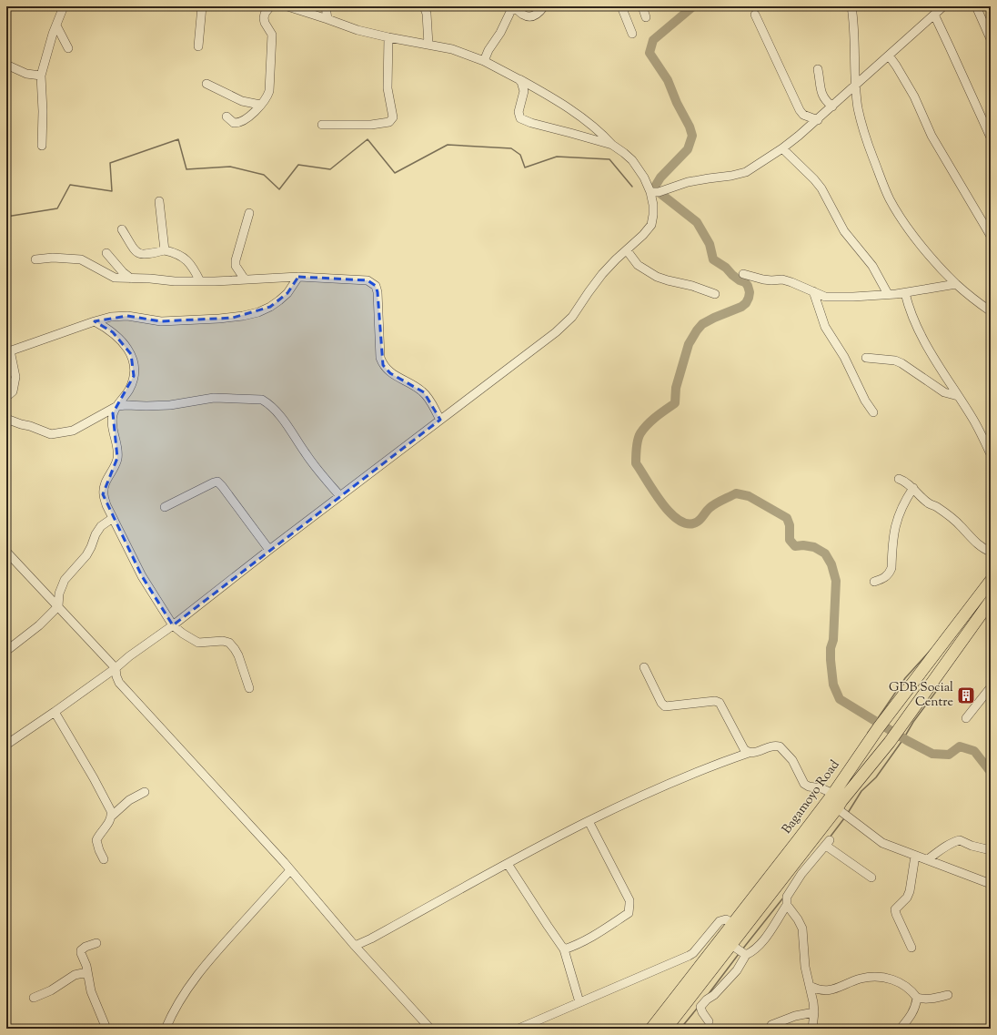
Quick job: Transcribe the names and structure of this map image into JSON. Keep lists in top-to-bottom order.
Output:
{
  "streets": {
    "highway": ["Bagamoyo Road"]
  },
  "places": {
    "building": ["GDB Social Centre"]
  }
}
